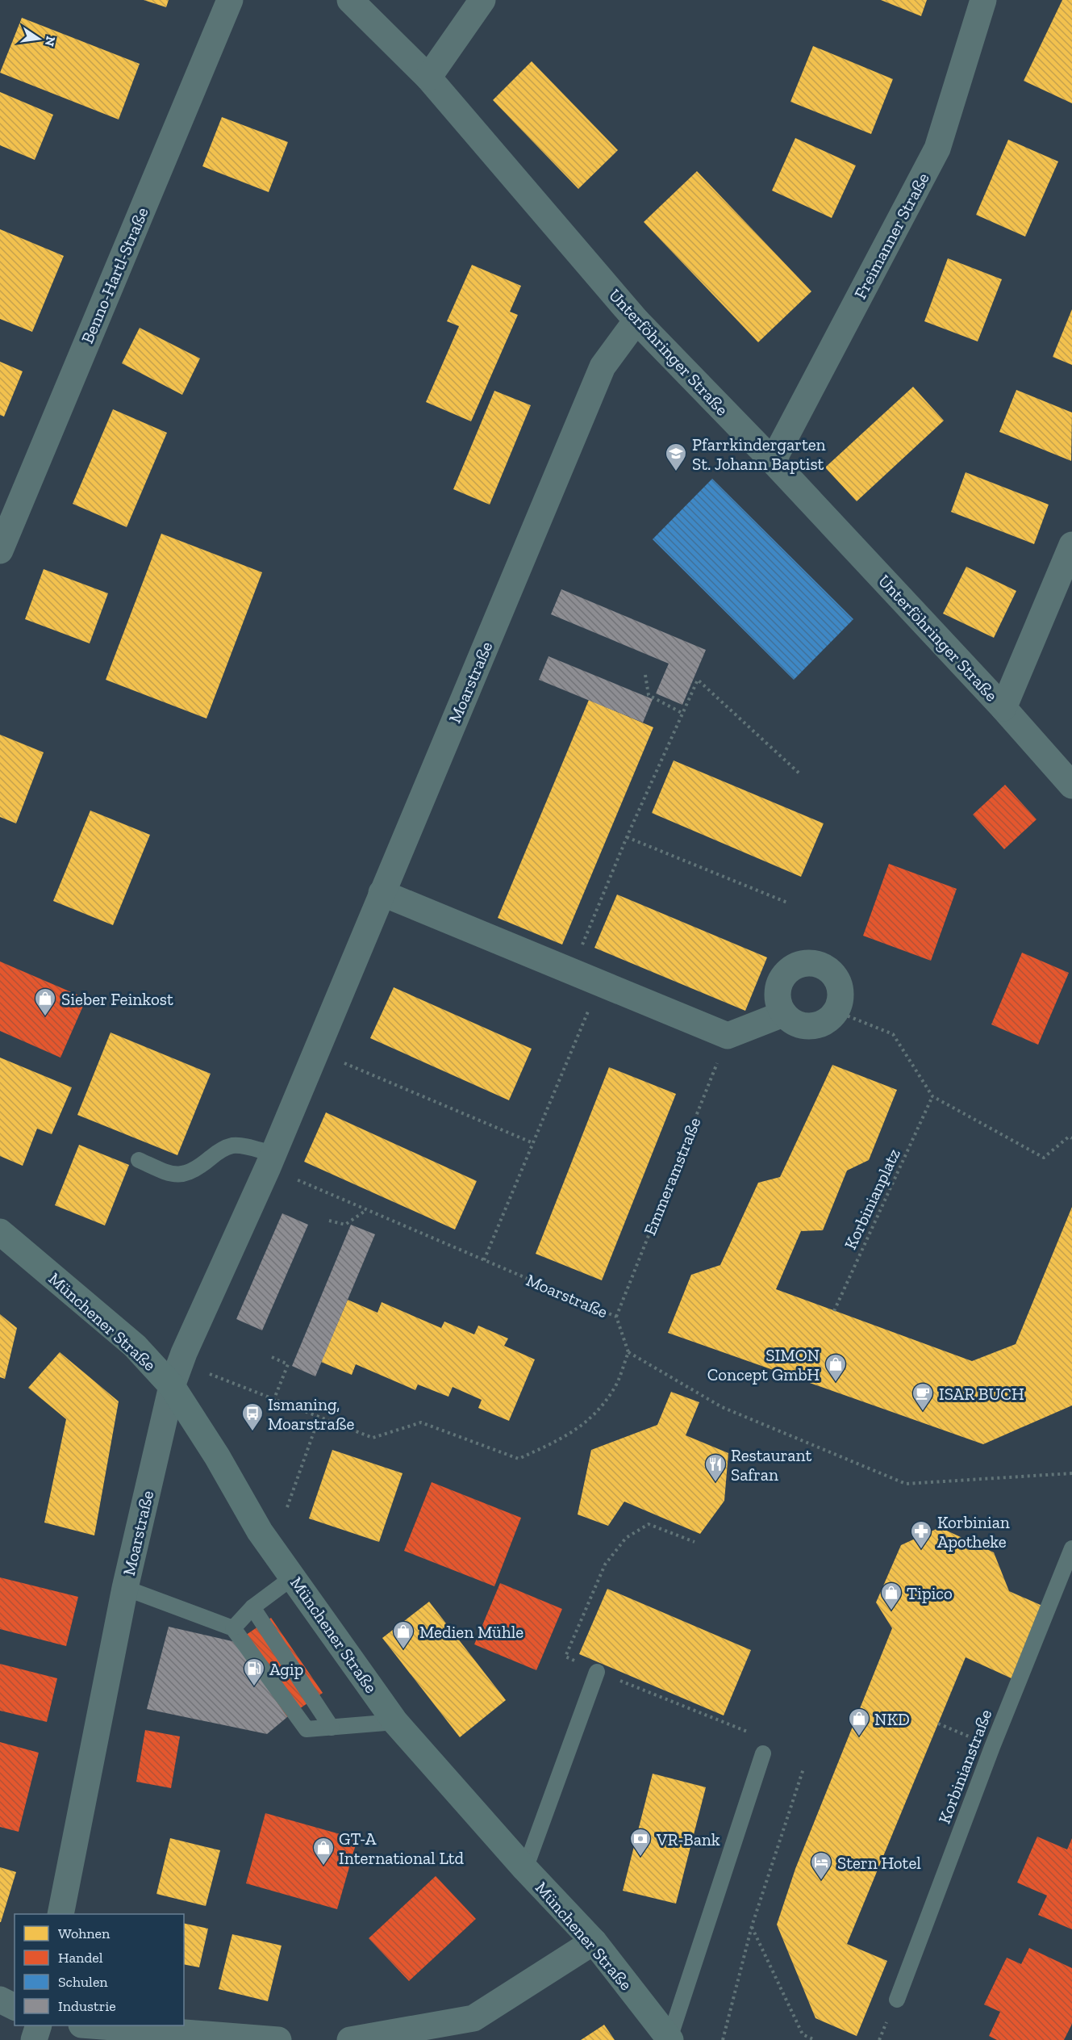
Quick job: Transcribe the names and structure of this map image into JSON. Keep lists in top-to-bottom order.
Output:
{
  "streets": {
    "main road": ["Münchener Straße"],
    "street": [
      "Freimanner Straße",
      "Benno-Hartl-Straße",
      "Unterföhringer Straße",
      "Moarstraße"
    ],
    "lane": ["Korbinianstraße"],
    "path": ["Emmeramstraße", "Korbinianplatz"]
  },
  "crossings": [
    ["Freimanner Straße", "Unterföhringer Straße"],
    ["Unterföhringer Straße", "Moarstraße"],
    ["Moarstraße", "Emmeramstraße"],
    ["Moarstraße", "Münchener Straße"]
  ],
  "places": {
    "school or university": ["Pfarrkindergarten St. Johann Baptist"],
    "shop": [
      "Sieber Feinkost",
      "SIMON Concept GmbH",
      "Tipico",
      "Medien Mühle",
      "NKD",
      "GT-A International Ltd"
    ],
    "cafe": ["ISAR BUCH"],
    "bus stop": ["Ismaning, Moarstraße"],
    "restaurant": ["Restaurant Safran"],
    "pharmacy": ["Korbinian Apotheke"],
    "fuel station": ["Agip"],
    "bank": ["VR-Bank"],
    "hotel": ["Stern Hotel"]
  },
  "legend": [
    "Wohnen",
    "Handel",
    "Schulen",
    "Industrie"
  ],
  "north": "right"
}
